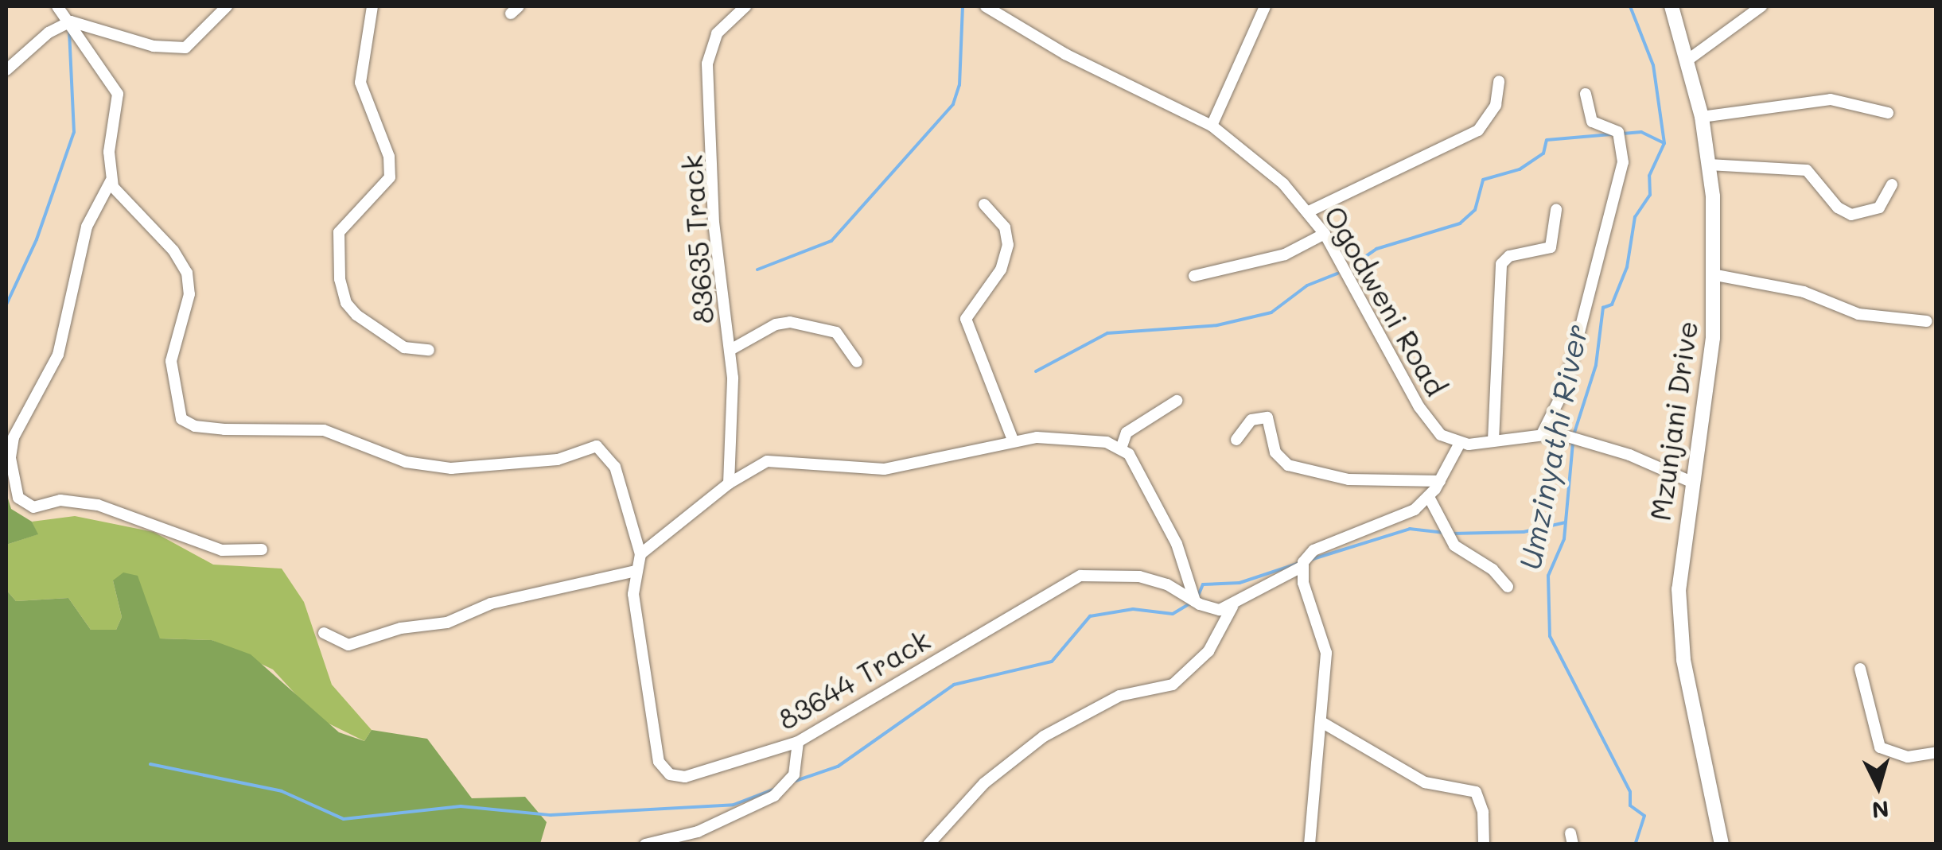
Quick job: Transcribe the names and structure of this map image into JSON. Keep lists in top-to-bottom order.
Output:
{
  "streets": {
    "main road": ["Mzunjani Drive"],
    "street": ["83635 Track", "Ogodweni Road", "83644 Track"]
  },
  "water": ["Umzinyathi River"],
  "north": "bottom"
}
